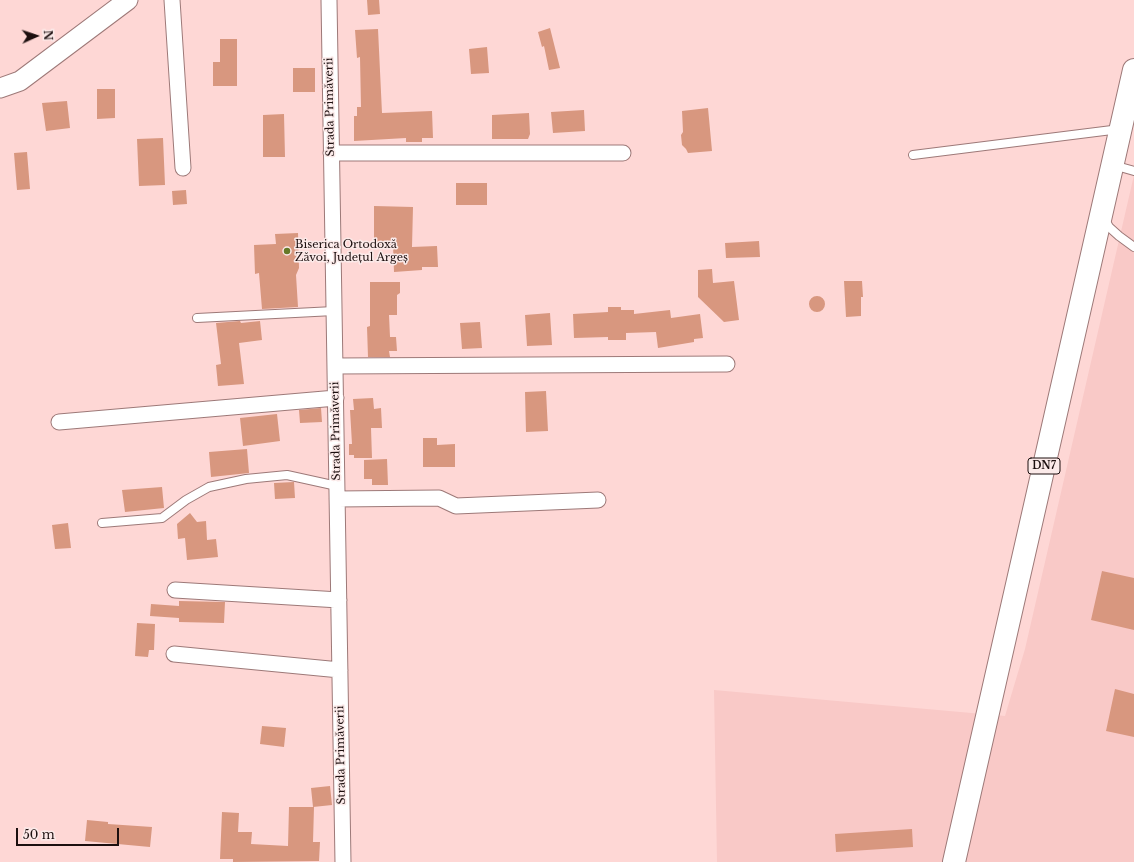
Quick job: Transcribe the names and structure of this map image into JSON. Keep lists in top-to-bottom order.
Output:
{
  "streets": {
    "main road": ["DN7"],
    "street": ["Strada Primăverii"]
  },
  "places": ["Biserica Ortodoxă Zăvoi, Județul Argeș"],
  "scale_bar": "50 m",
  "north": "right"
}
